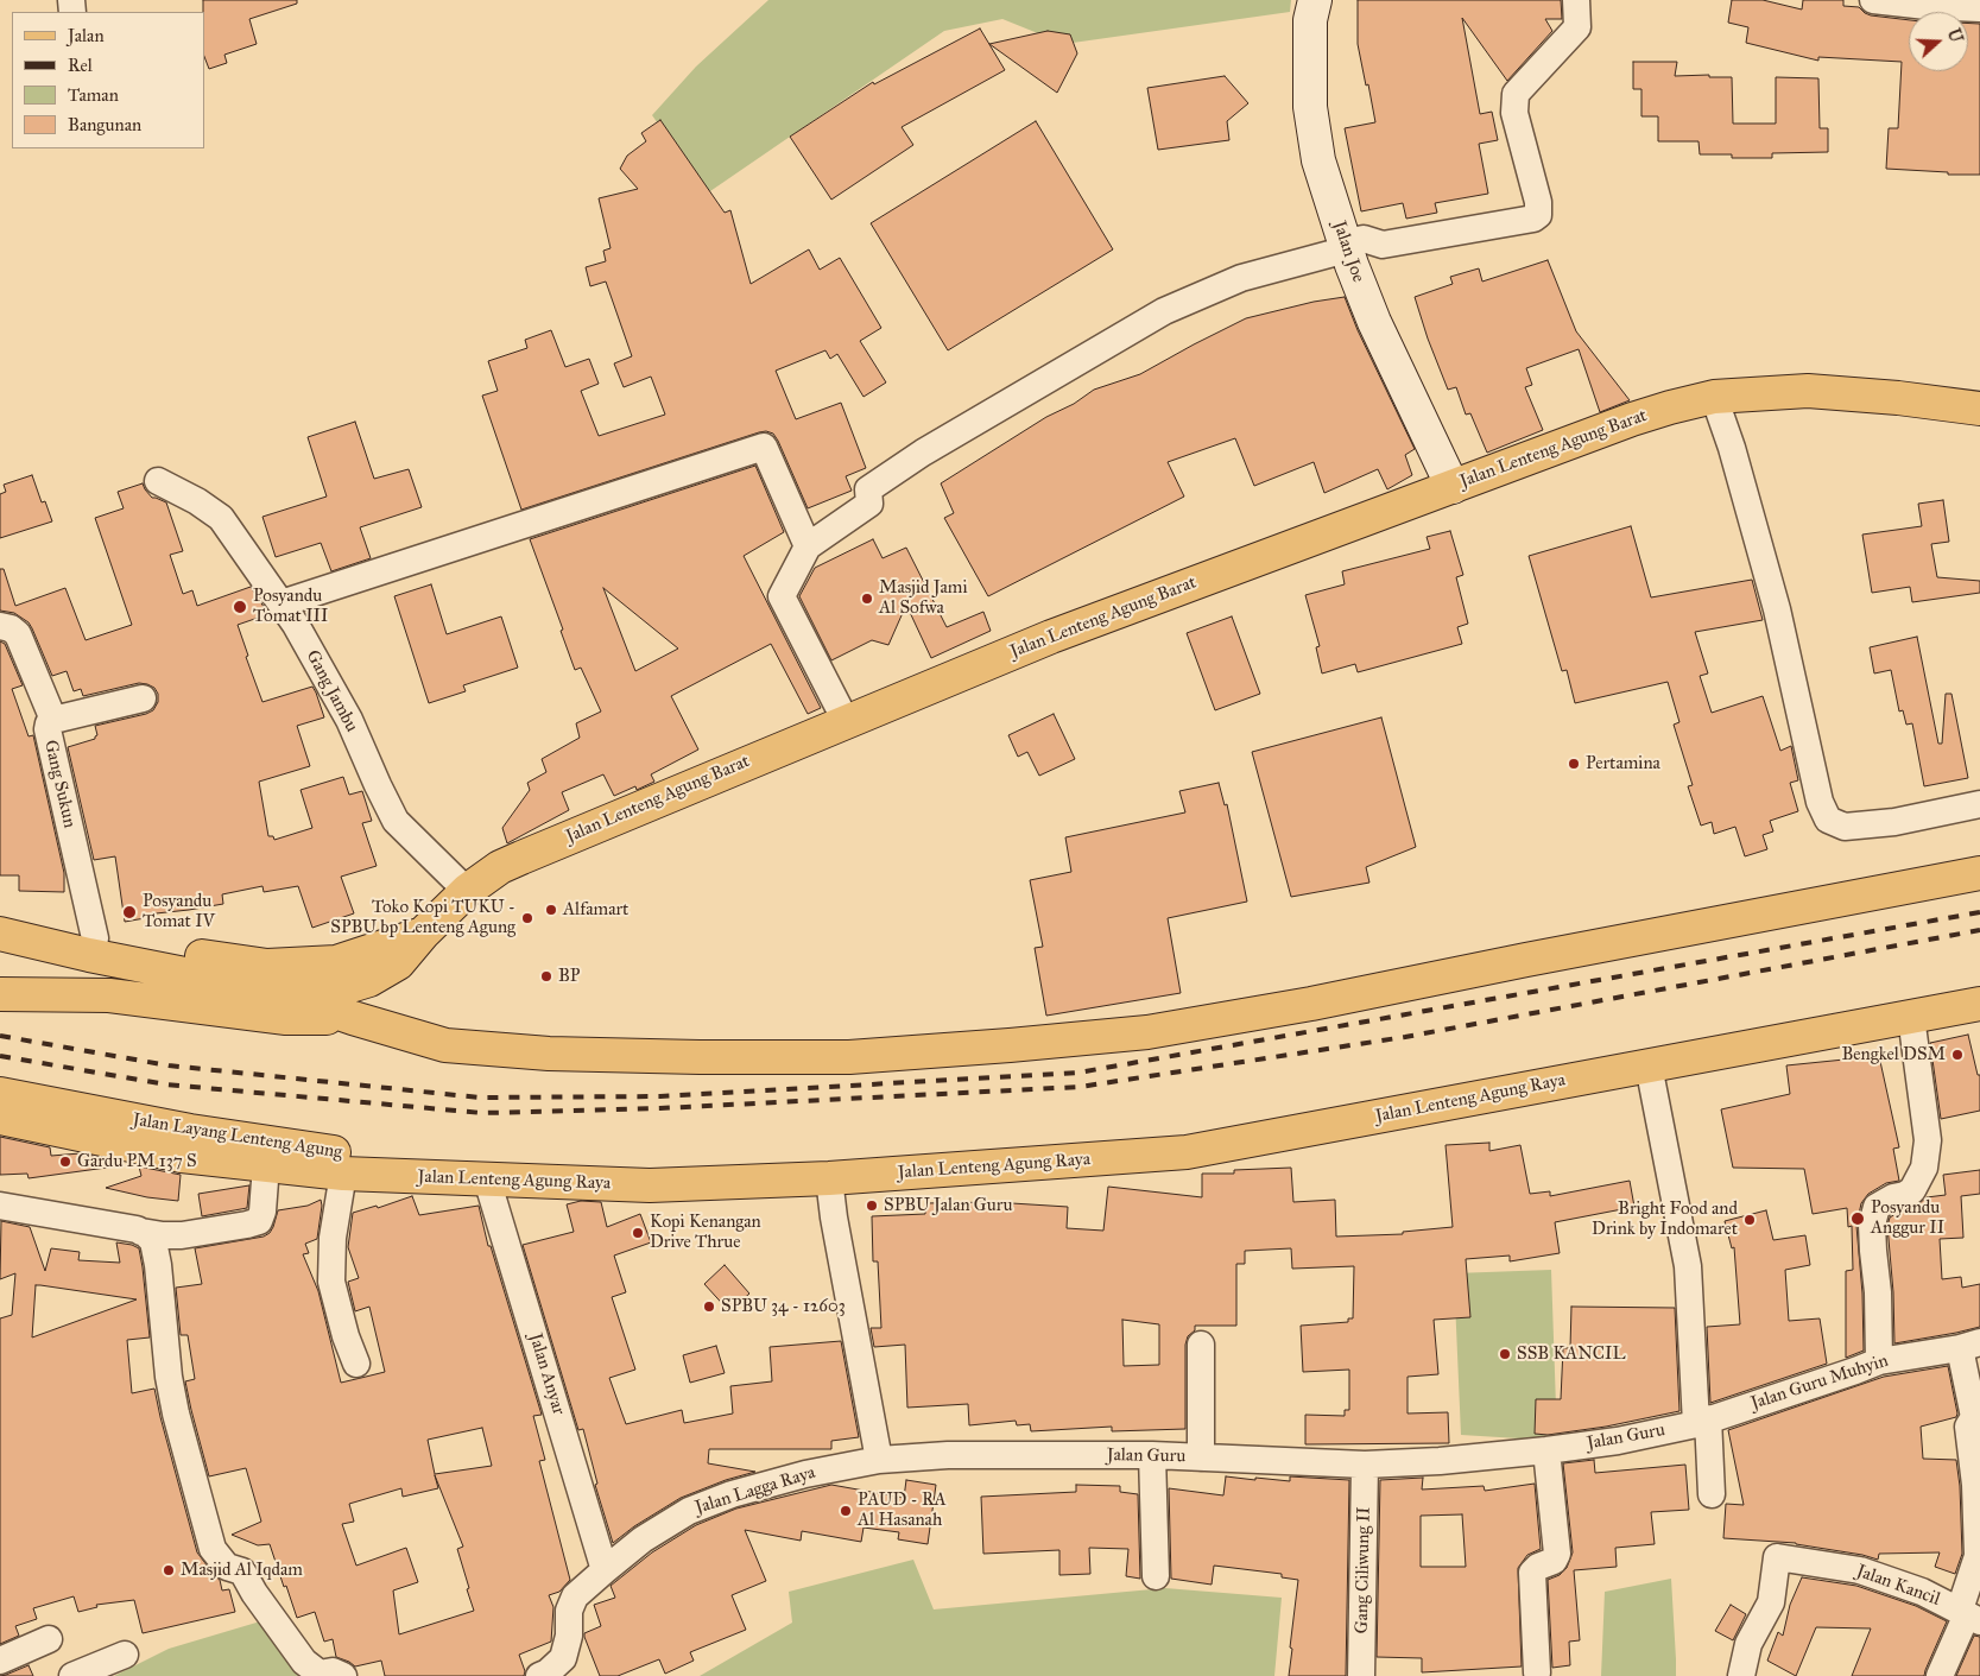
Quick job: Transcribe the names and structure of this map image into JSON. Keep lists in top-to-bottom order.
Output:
{
  "streets": {
    "main road": ["Jalan Lenteng Agung Barat", "Jalan Lenteng Agung Raya", "Jalan Layang Lenteng Agung"],
    "street": [
      "Jalan Joe",
      "Gang Jambu",
      "Gang Sukun",
      "Jalan Anyar",
      "Jalan Guru Muhyin",
      "Jalan Guru",
      "Jalan Lagga Raya",
      "Gang Ciliwung II",
      "Jalan Kancil"
    ]
  },
  "crossings": [
    ["Jalan Joe", "Jalan Lenteng Agung Barat"],
    ["Jalan Lenteng Agung Barat", "Gang Jambu"],
    ["Jalan Lenteng Agung Raya", "Jalan Layang Lenteng Agung"],
    ["Jalan Lenteng Agung Raya", "Jalan Anyar"],
    ["Jalan Layang Lenteng Agung", "Jalan Anyar"],
    ["Jalan Anyar", "Jalan Lagga Raya"],
    ["Jalan Guru Muhyin", "Jalan Guru"],
    ["Jalan Guru", "Jalan Lagga Raya"],
    ["Jalan Guru", "Gang Ciliwung II"]
  ],
  "places": [
    "Masjid Jami Al Sofwa",
    "Posyandu Tomat III",
    "Pertamina",
    "Alfamart",
    "Posyandu Tomat IV",
    "Toko Kopi TUKU - SPBU bp Lenteng Agung",
    "BP",
    "Bengkel DSM",
    "Gardu PM 137 S",
    "SPBU Jalan Guru",
    "Posyandu Anggur II",
    "Bright Food and Drink by Indomaret",
    "Kopi Kenangan Drive Thrue",
    "SPBU 34 - 12603",
    "SSB KANCIL",
    "PAUD - RA Al Hasanah",
    "Masjid Al Iqdam"
  ],
  "legend": [
    "Jalan",
    "Rel",
    "Taman",
    "Bangunan"
  ],
  "north": "right"
}
